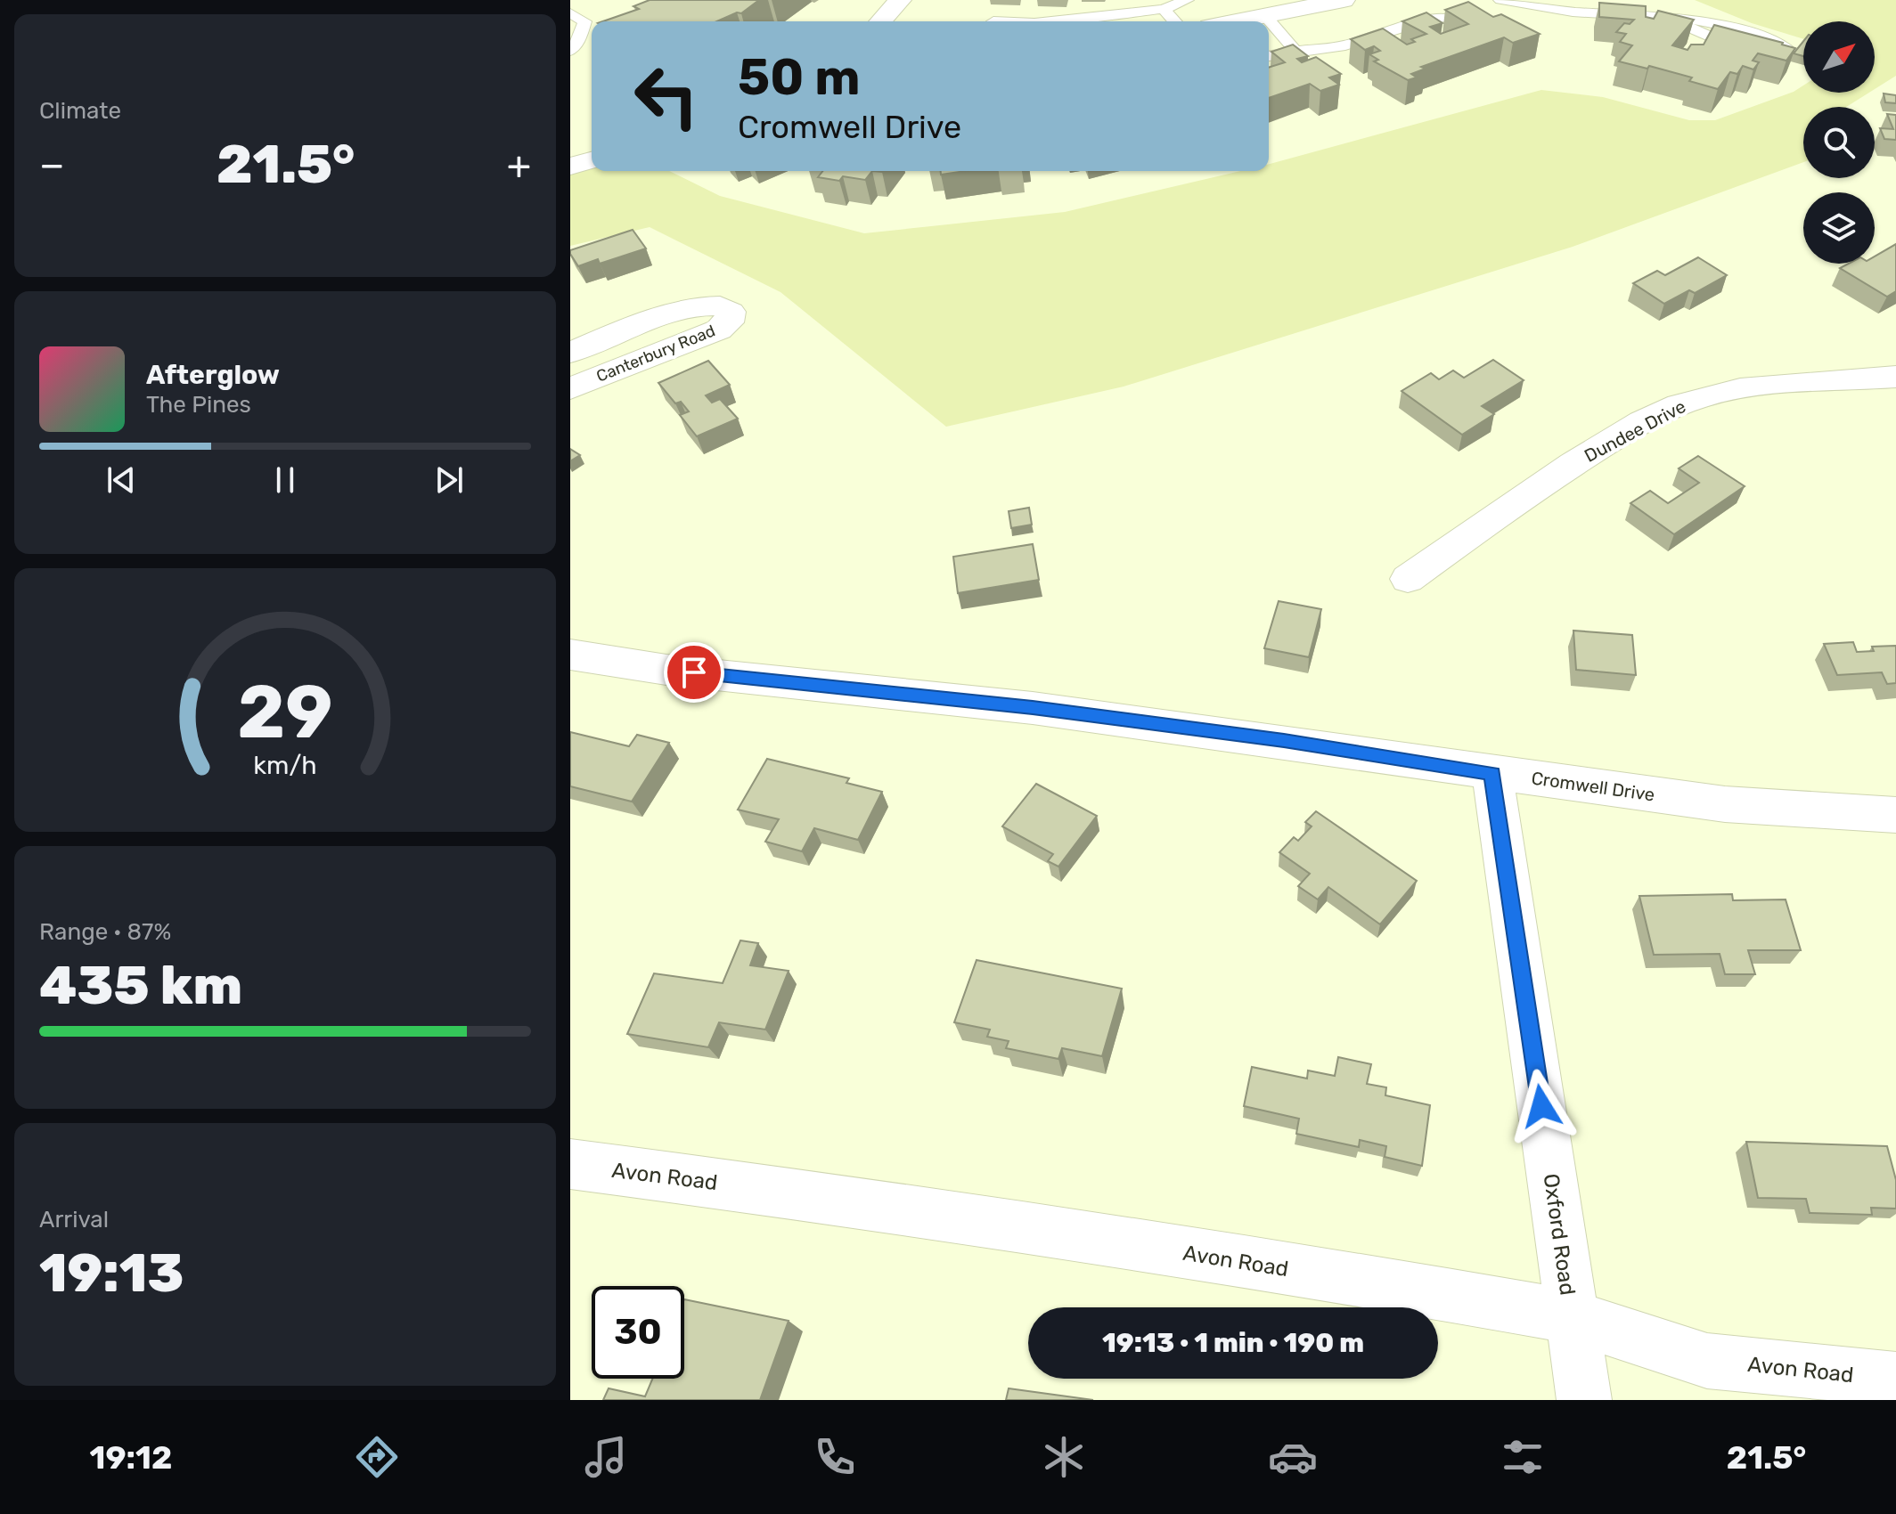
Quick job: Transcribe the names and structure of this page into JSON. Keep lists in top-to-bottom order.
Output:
{
  "streets": {
    "street": [
      "Canterbury Road",
      "Dundee Drive",
      "Cromwell Drive",
      "Avon Road",
      "Oxford Road"
    ]
  },
  "crossings": [
    ["Cromwell Drive", "Oxford Road"],
    ["Avon Road", "Oxford Road"]
  ],
  "north": "top right",
  "page": {
    "tile": [
      "Climate",
      ["Range · 87%", "435 km"],
      ["Arrival", "19:13"]
    ],
    "turn": ["50 m", "Cromwell Drive"],
    "heat": ["−", "21.5°", "+"],
    "song": ["Afterglow", "The Pines"],
    "limit": "30",
    "trip": "19:13 · 1 min · 190 m",
    "tabs": ["19:12", "21.5°"],
    "gauge": ["29", "km/h"]
  }
}
